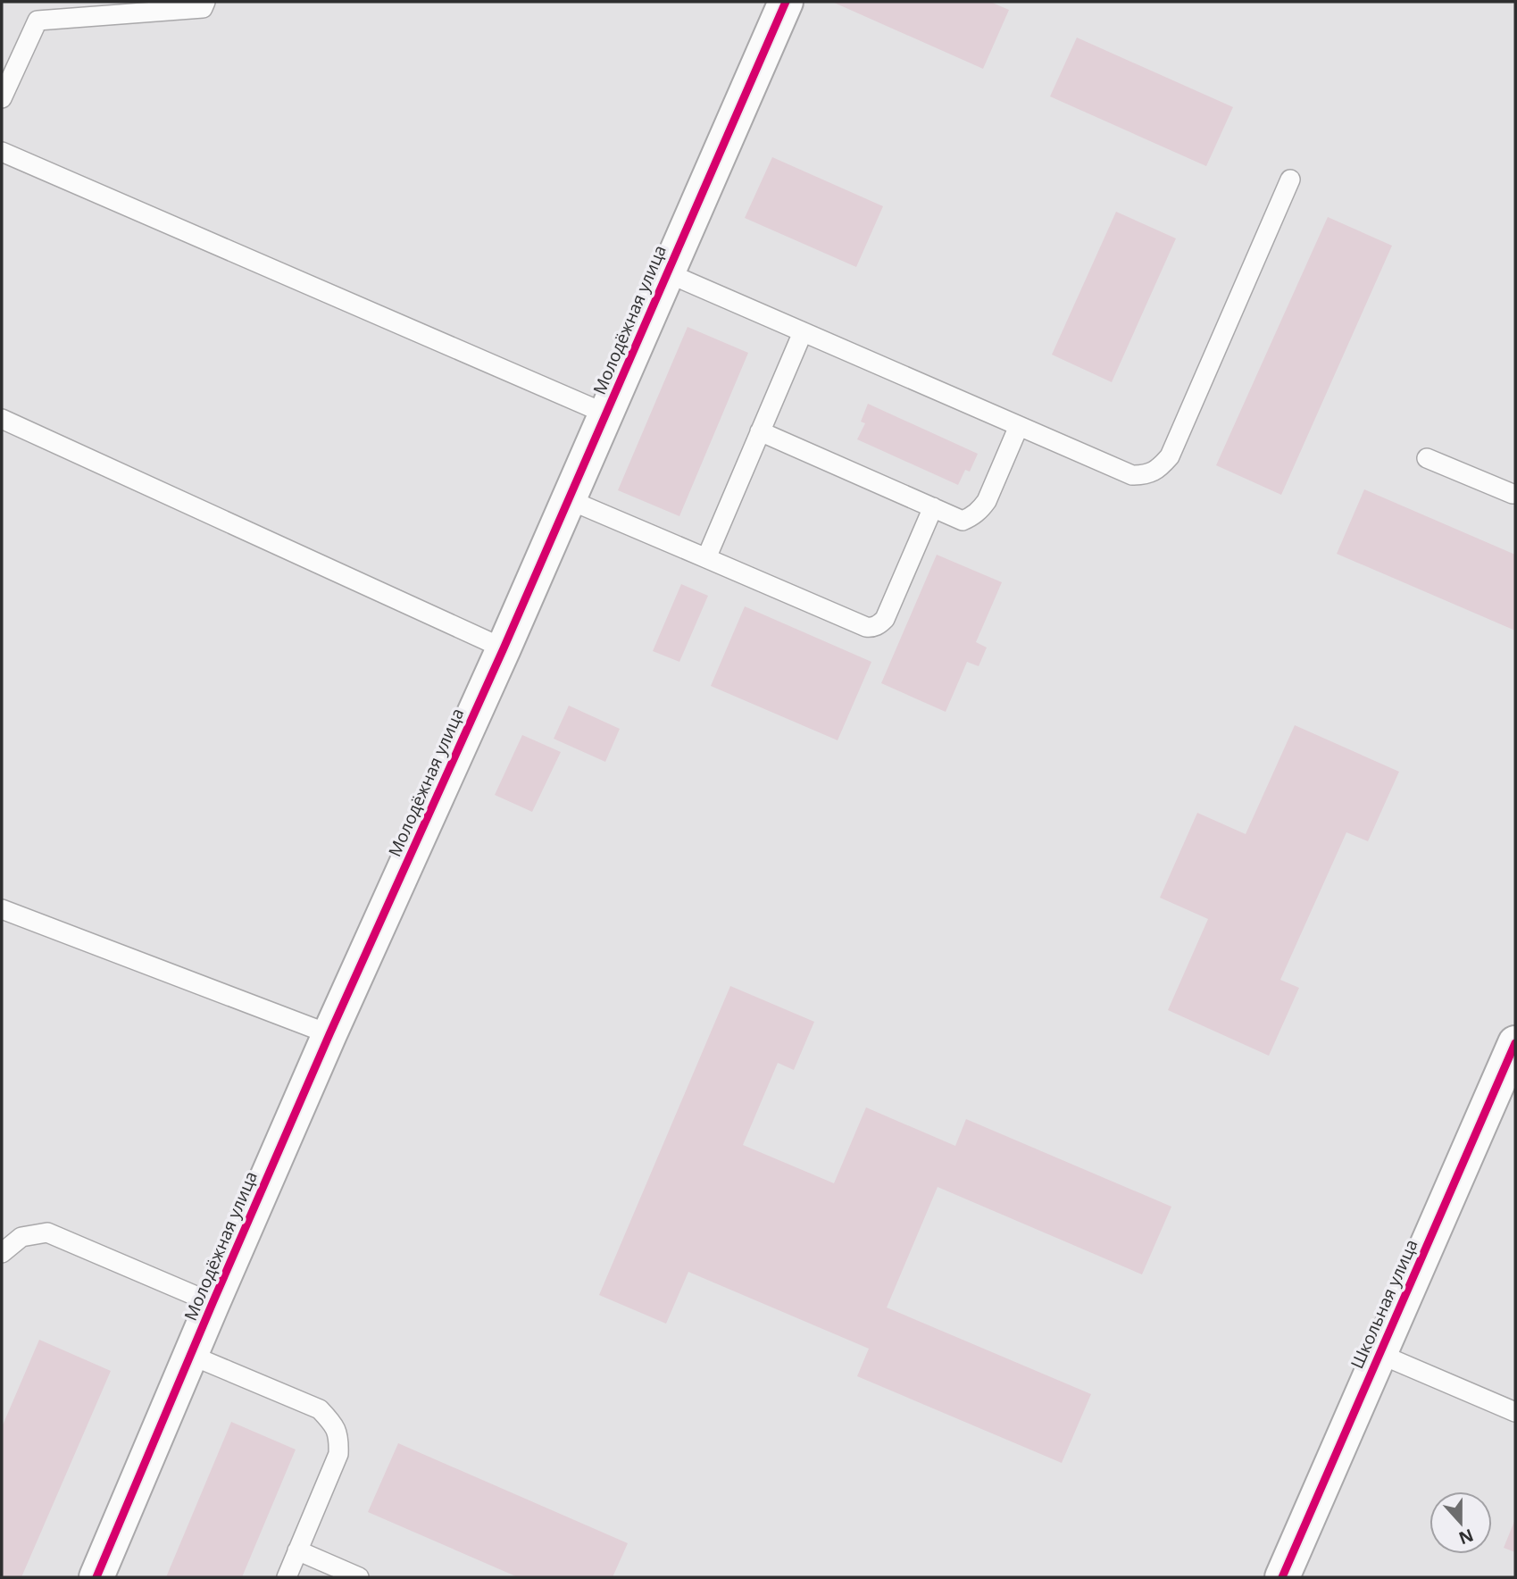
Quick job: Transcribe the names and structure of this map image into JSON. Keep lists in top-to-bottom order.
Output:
{
  "streets": {
    "street": ["Молодёжная улица", "Школьная улица"]
  },
  "north": "bottom"
}
